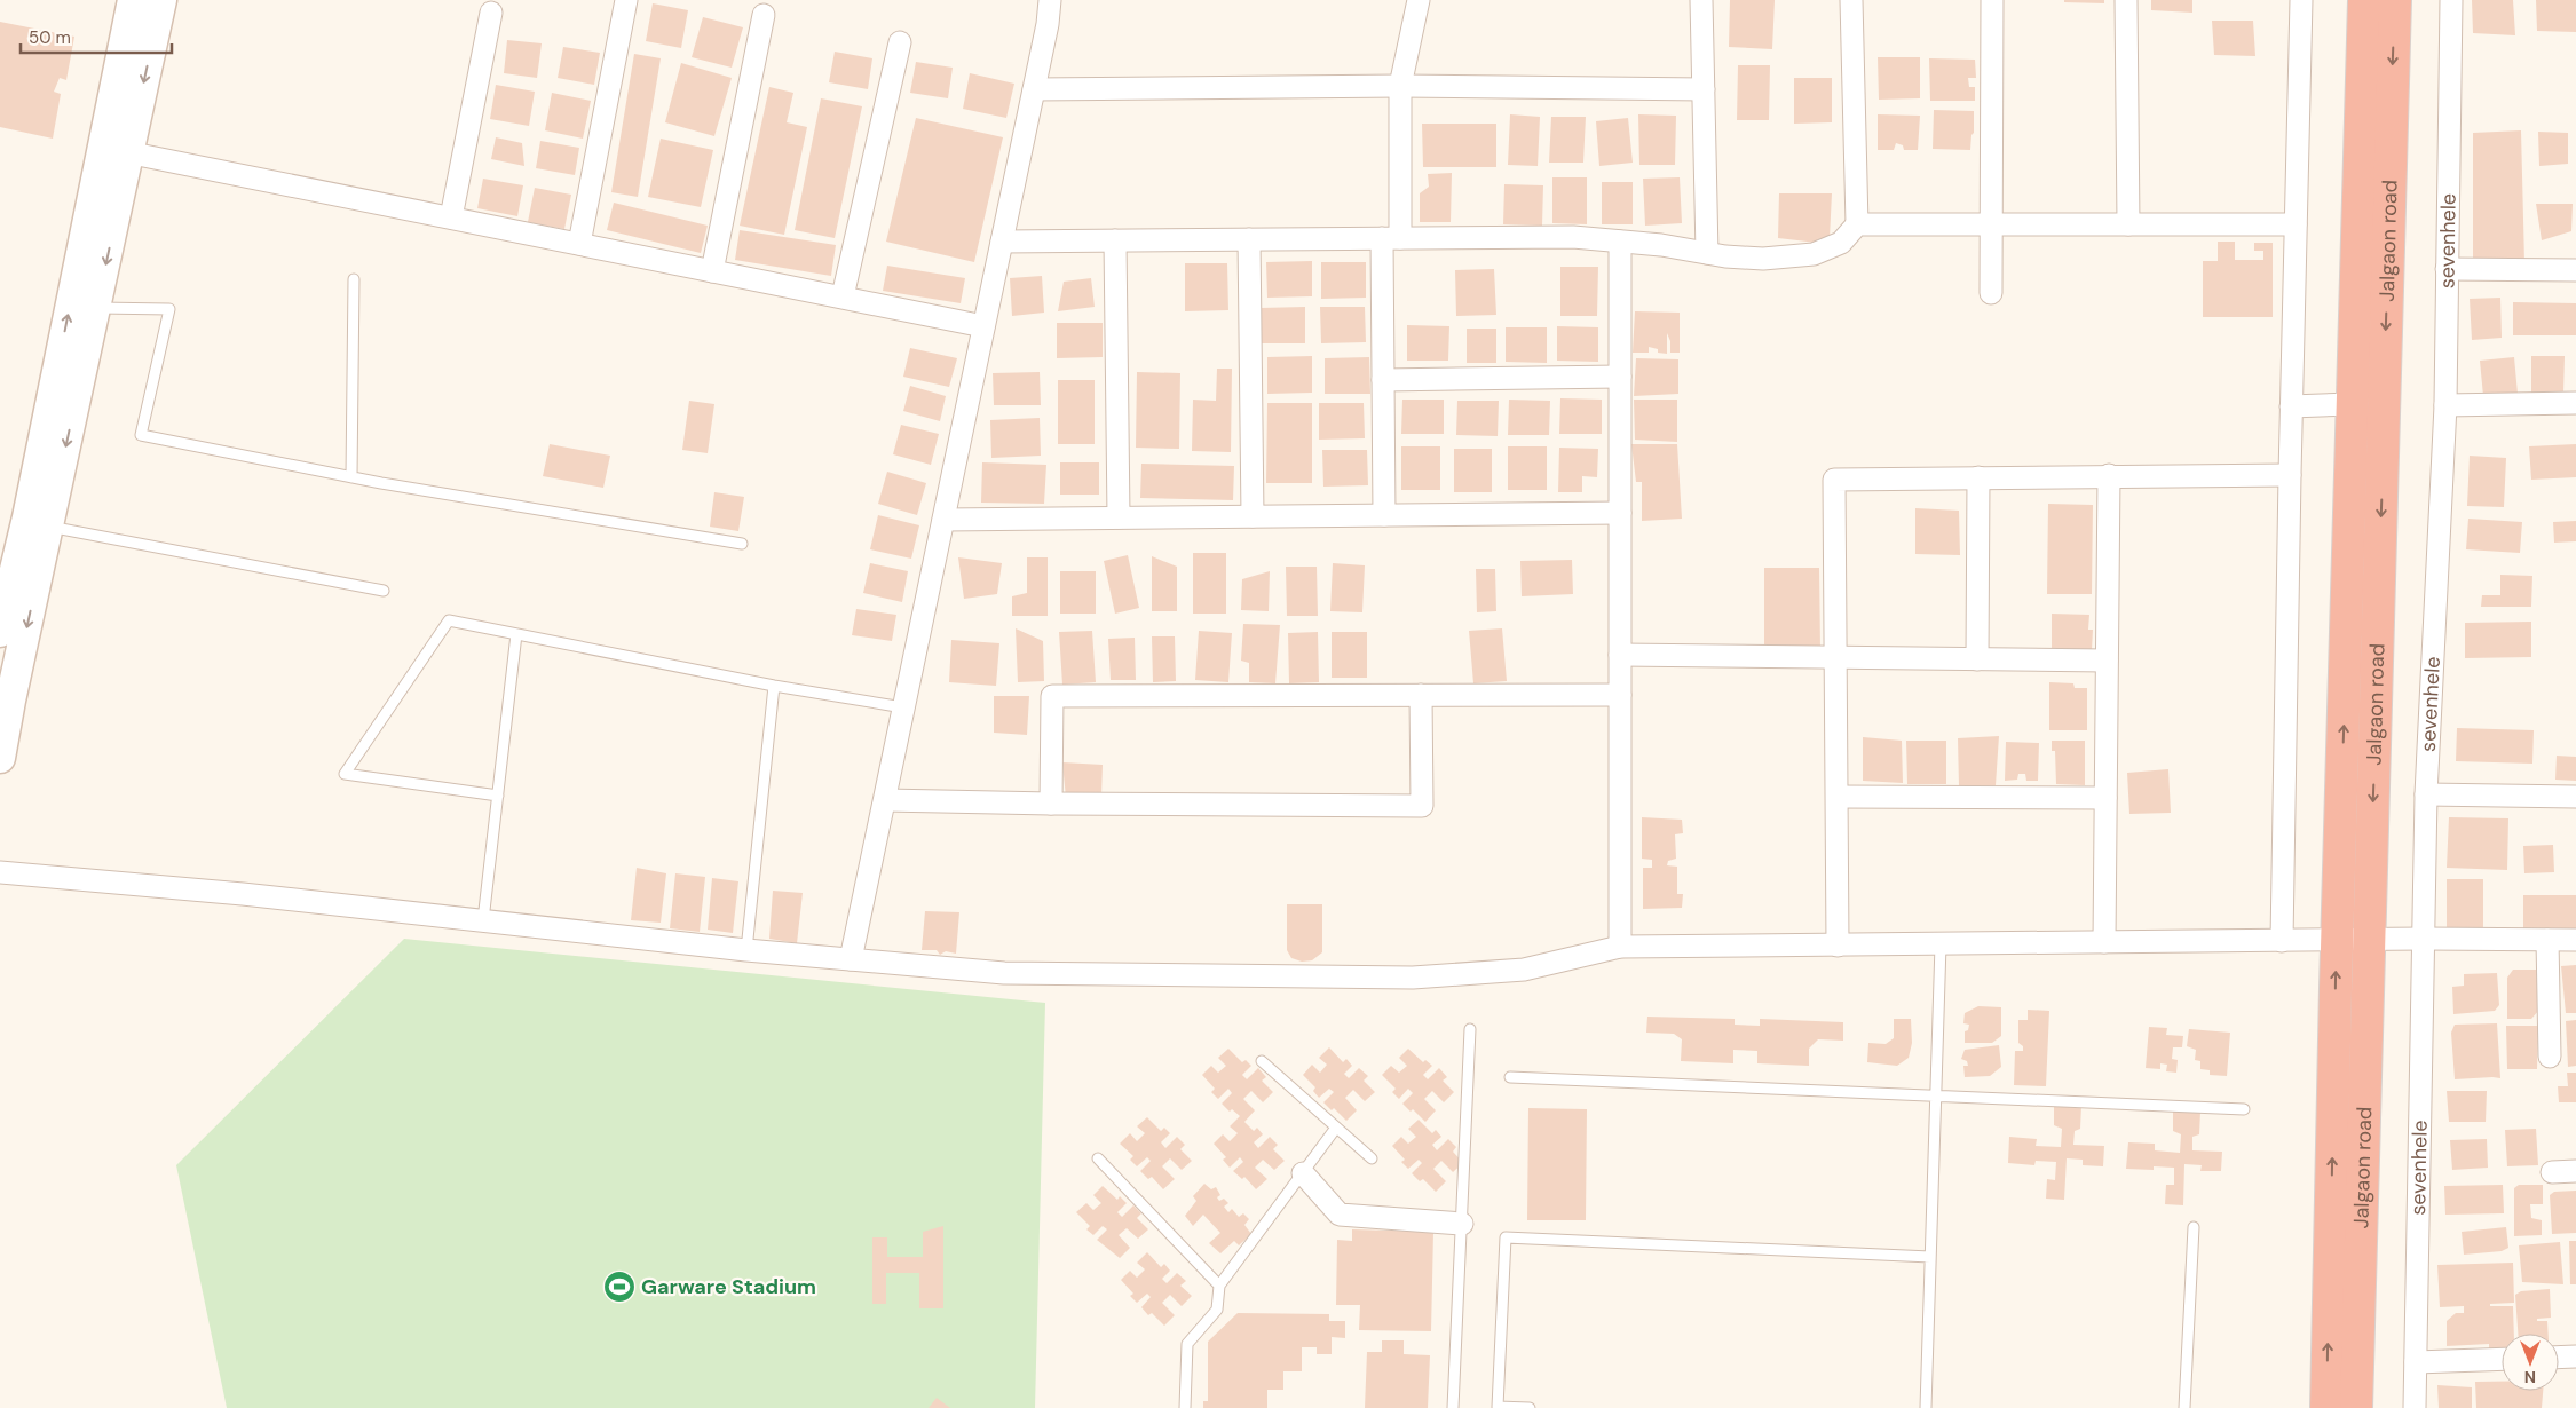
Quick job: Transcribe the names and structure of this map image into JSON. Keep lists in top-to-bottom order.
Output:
{
  "streets": {
    "highway": ["Jalgaon road"],
    "street": ["sevenhele"]
  },
  "places": {
    "sports": ["Garware Stadium"]
  },
  "scale_bar": "50 m",
  "north": "bottom"
}
